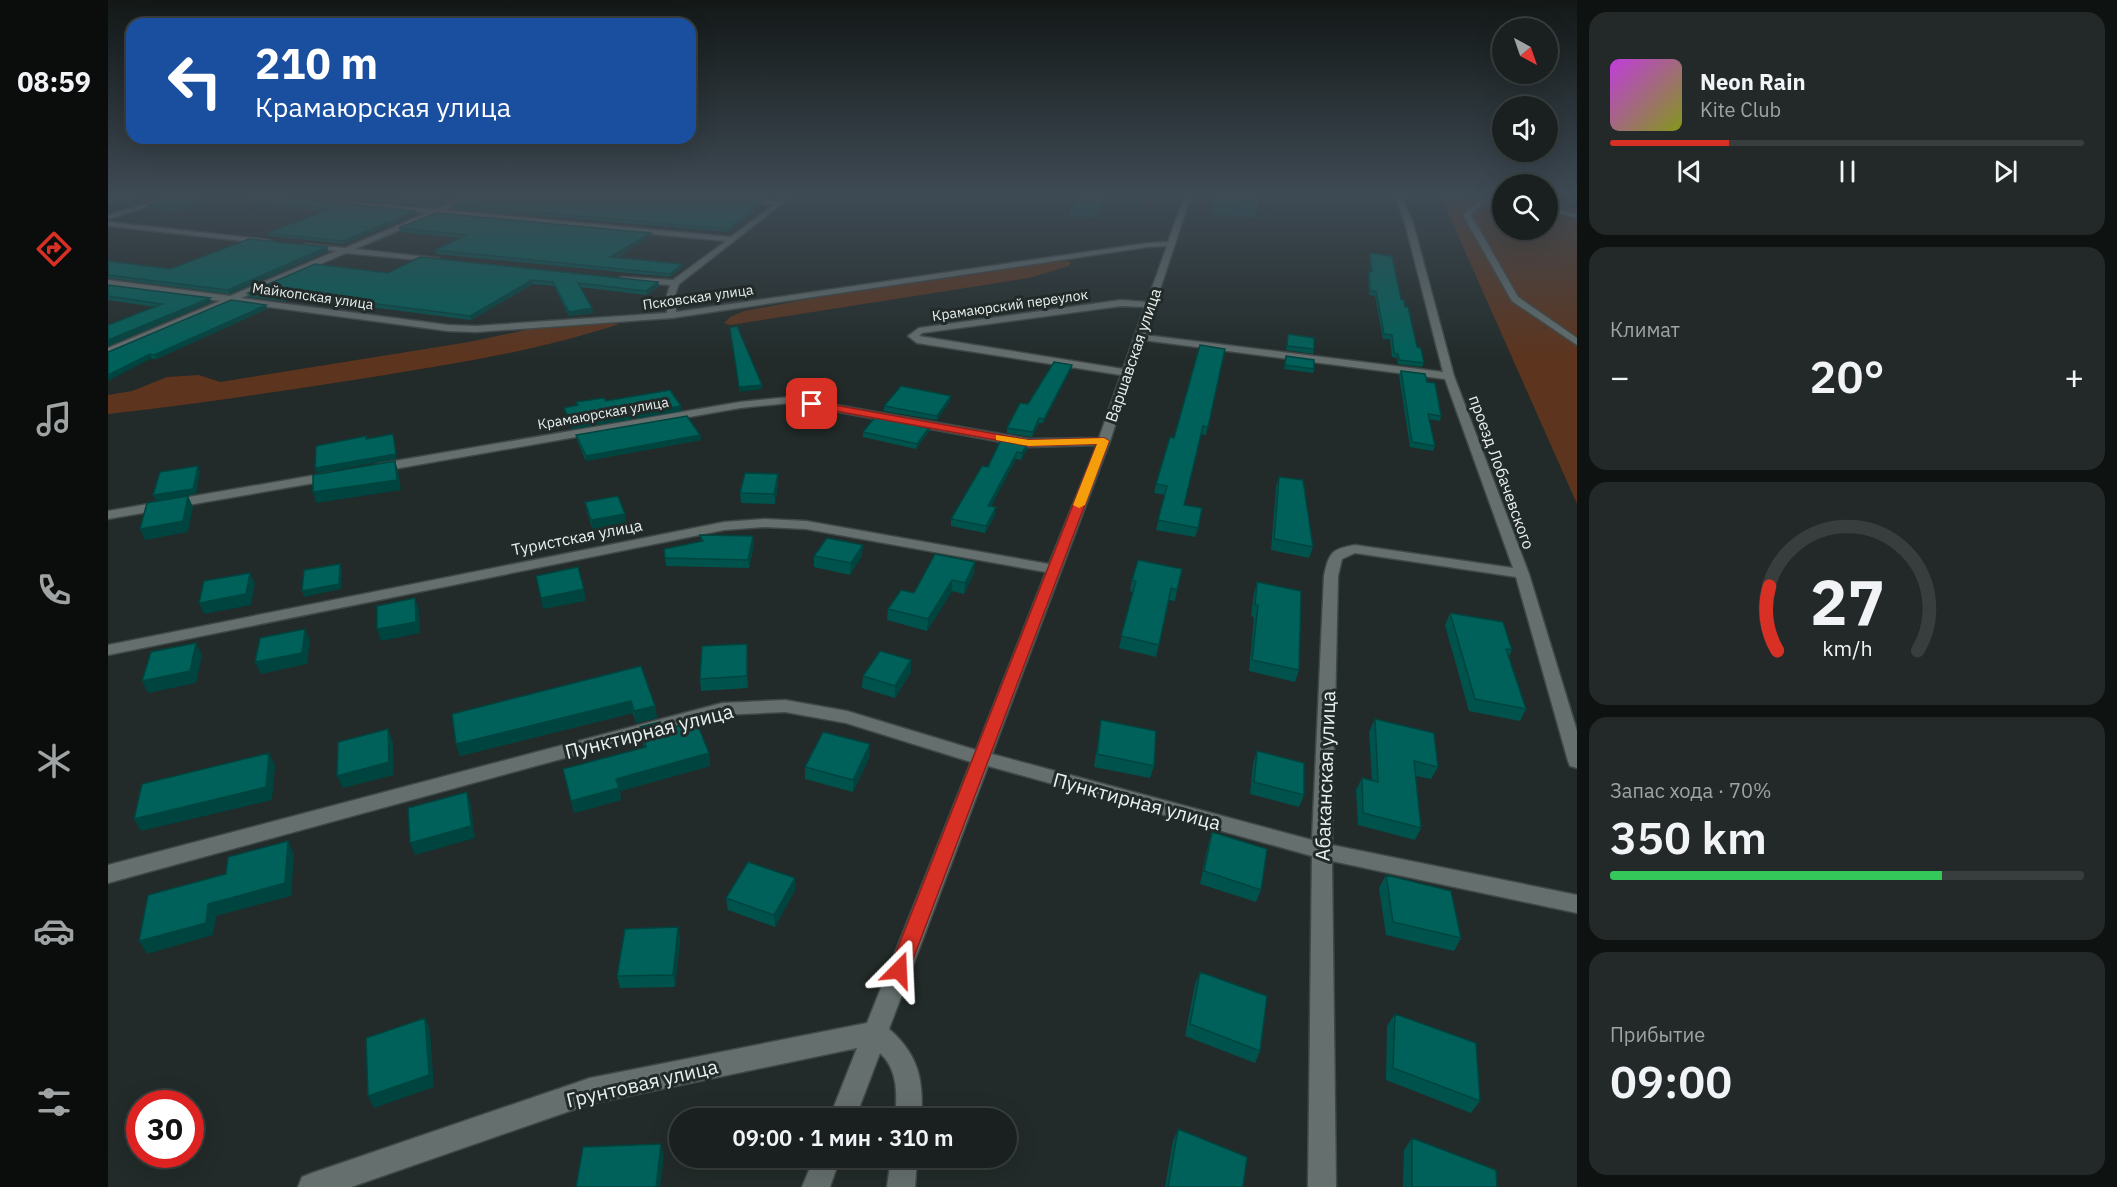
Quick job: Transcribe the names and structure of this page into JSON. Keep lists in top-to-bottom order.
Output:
{
  "streets": {
    "street": [
      "Майкопская улица",
      "Псковская улица",
      "Крамаюрский переулок",
      "Варшавская улица",
      "Крамаюрская улица",
      "проезд Лобачевского",
      "Туристская улица",
      "Пунктирная улица",
      "Абаканская улица",
      "Грунтовая улица"
    ]
  },
  "crossings": [
    ["Майкопская улица", "Псковская улица"],
    ["Крамаюрский переулок", "Варшавская улица"],
    ["Варшавская улица", "Крамаюрская улица"],
    ["Варшавская улица", "Туристская улица"],
    ["Варшавская улица", "Пунктирная улица"],
    ["Варшавская улица", "Грунтовая улица"],
    ["проезд Лобачевского", "Абаканская улица"],
    ["Пунктирная улица", "Абаканская улица"]
  ],
  "north": "bottom right",
  "page": {
    "tabs": "08:59",
    "turn": ["210 m", "Крамаюрская улица"],
    "song": ["Neon Rain", "Kite Club"],
    "tile": [
      "Климат",
      ["Запас хода · 70%", "350 km"],
      ["Прибытие", "09:00"]
    ],
    "heat": ["−", "20°", "+"],
    "limit": "30",
    "trip": "09:00 · 1 мин · 310 m",
    "gauge": ["27", "km/h"]
  }
}
